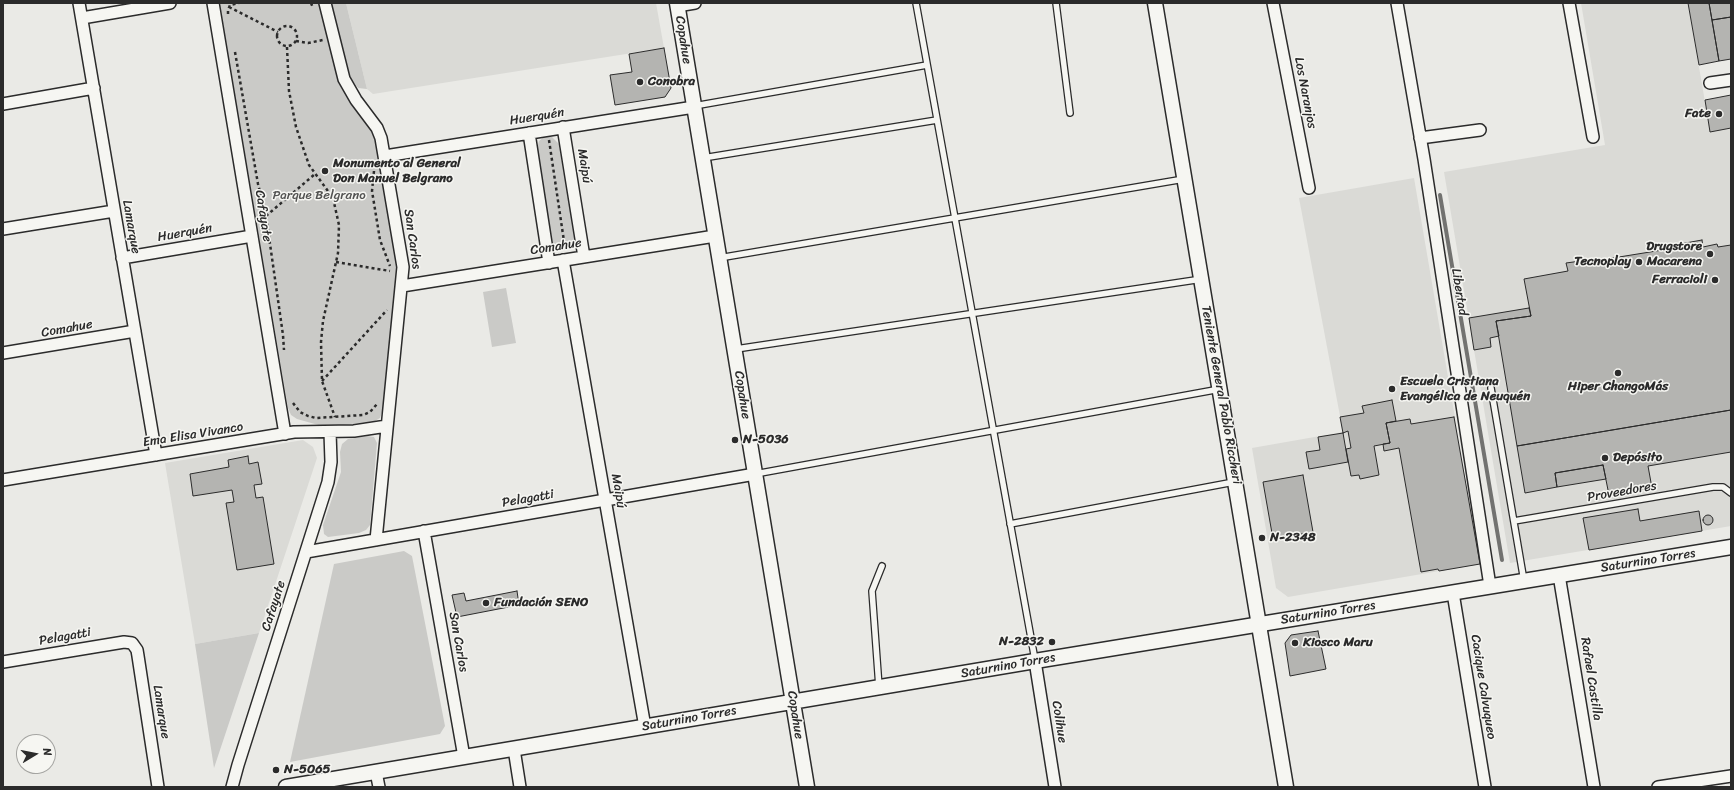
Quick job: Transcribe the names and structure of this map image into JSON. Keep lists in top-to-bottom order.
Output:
{
  "streets": {
    "street": [
      "Copahue",
      "Los Naranjos",
      "Huerquén",
      "Maipú",
      "Cafayate",
      "Lamarque",
      "San Carlos",
      "Comahue",
      "Libertad",
      "Teniente General Pablo Riccheri",
      "Ema Elisa Vivanco",
      "Pelagatti",
      "Saturnino Torres",
      "Rafael Castilla",
      "Cacique Calvuqueo",
      "Colihue"
    ],
    "lane": ["Proveedores"]
  },
  "crossings": [
    ["Copahue", "Huerquén"],
    ["Copahue", "Comahue"],
    ["Copahue", "Pelagatti"],
    ["Copahue", "Saturnino Torres"],
    ["Huerquén", "Maipú"],
    ["Huerquén", "Cafayate"],
    ["Huerquén", "Lamarque"],
    ["Huerquén", "San Carlos"],
    ["Maipú", "Comahue"],
    ["Maipú", "Pelagatti"],
    ["Maipú", "Saturnino Torres"],
    ["Cafayate", "Ema Elisa Vivanco"],
    ["Cafayate", "Pelagatti"],
    ["Lamarque", "Comahue"],
    ["Lamarque", "Ema Elisa Vivanco"],
    ["Lamarque", "Pelagatti"],
    ["San Carlos", "Comahue"],
    ["San Carlos", "Ema Elisa Vivanco"],
    ["San Carlos", "Pelagatti"],
    ["San Carlos", "Saturnino Torres"],
    ["Libertad", "Saturnino Torres"],
    ["Teniente General Pablo Riccheri", "Saturnino Torres"],
    ["Saturnino Torres", "Rafael Castilla"],
    ["Saturnino Torres", "Cacique Calvuqueo"],
    ["Saturnino Torres", "Colihue"]
  ],
  "parks": ["Parque Belgrano"],
  "places": [
    "Conobra",
    "Fate",
    "Monumento al General Don Manuel Belgrano",
    "Drugstore Macarena",
    "Tecnoplay",
    "Ferracioli",
    "Hiper ChangoMás",
    "Escuela Cristiana Evangélica de Neuquén",
    "N-5036",
    "Depósito",
    "N-2348",
    "Fundación SENO",
    "N-2832",
    "Kiosco Maru",
    "N-5065"
  ],
  "north": "right"
}
